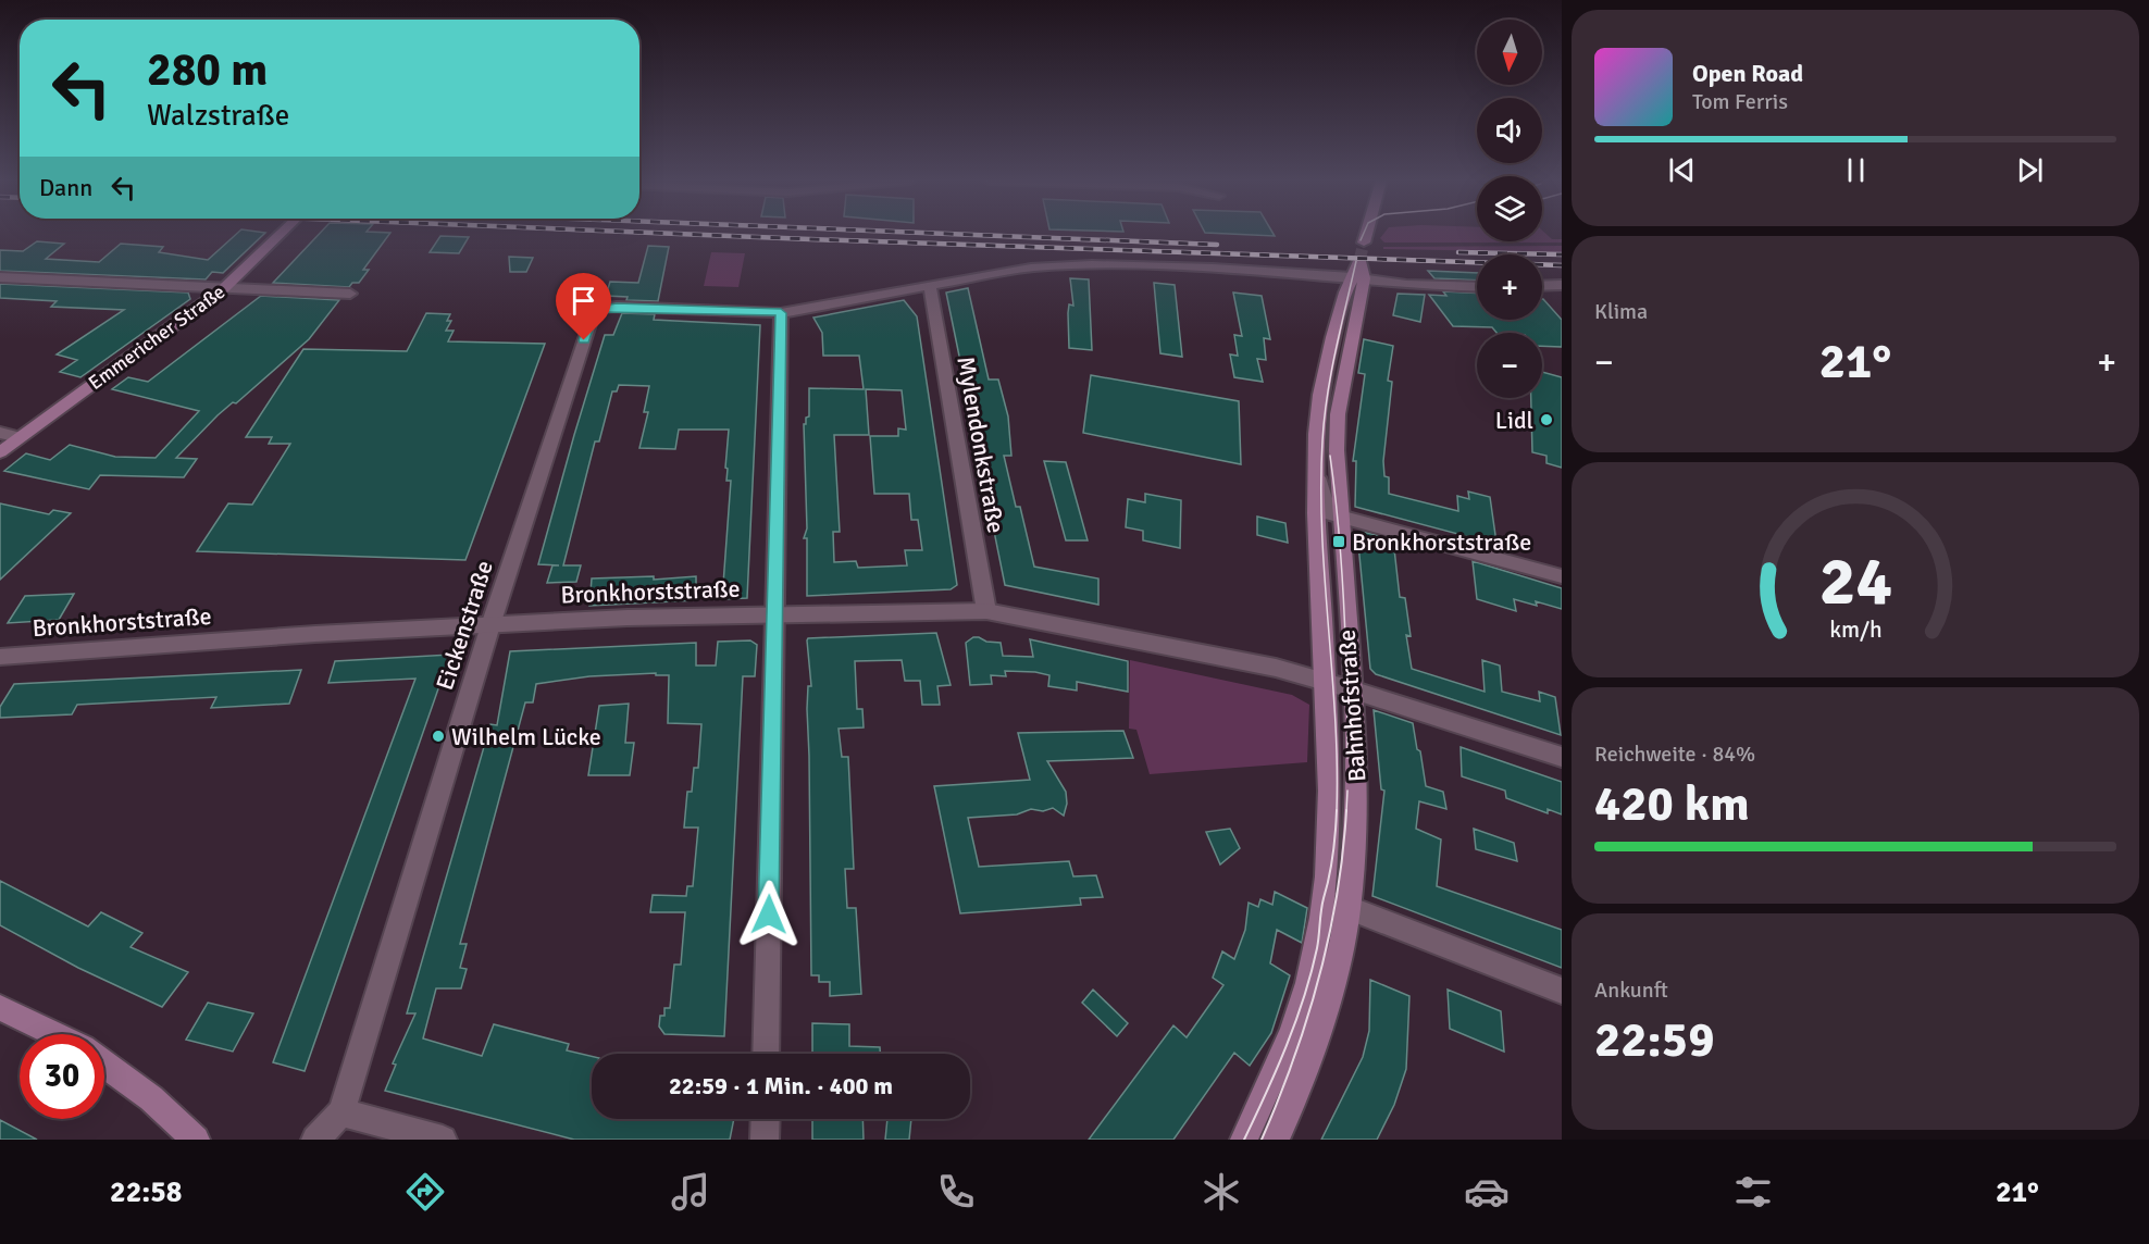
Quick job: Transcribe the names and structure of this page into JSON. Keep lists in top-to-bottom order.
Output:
{
  "streets": {
    "main road": ["Emmericher Straße", "Bahnhofstraße"],
    "street": ["Mylendonkstraße", "Bronkhorststraße", "Eickenstraße"]
  },
  "crossings": [
    ["Mylendonkstraße", "Bronkhorststraße"],
    ["Bronkhorststraße", "Eickenstraße"],
    ["Bronkhorststraße", "Bahnhofstraße"]
  ],
  "places": {
    "other": ["Lidl", "Wilhelm Lücke"],
    "transit": ["Bronkhorststraße"]
  },
  "north": "bottom",
  "page": {
    "map_buttons": ["+", "−"],
    "turn": ["280 m", "Walzstraße"],
    "song": ["Open Road", "Tom Ferris"],
    "then": "Dann",
    "tile": [
      "Klima",
      ["Reichweite · 84%", "420 km"],
      ["Ankunft", "22:59"]
    ],
    "heat": ["−", "21°", "+"],
    "limit": "30",
    "trip": "22:59 · 1 Min. · 400 m",
    "tabs": ["22:58", "21°"],
    "gauge": ["24", "km/h"]
  }
}
